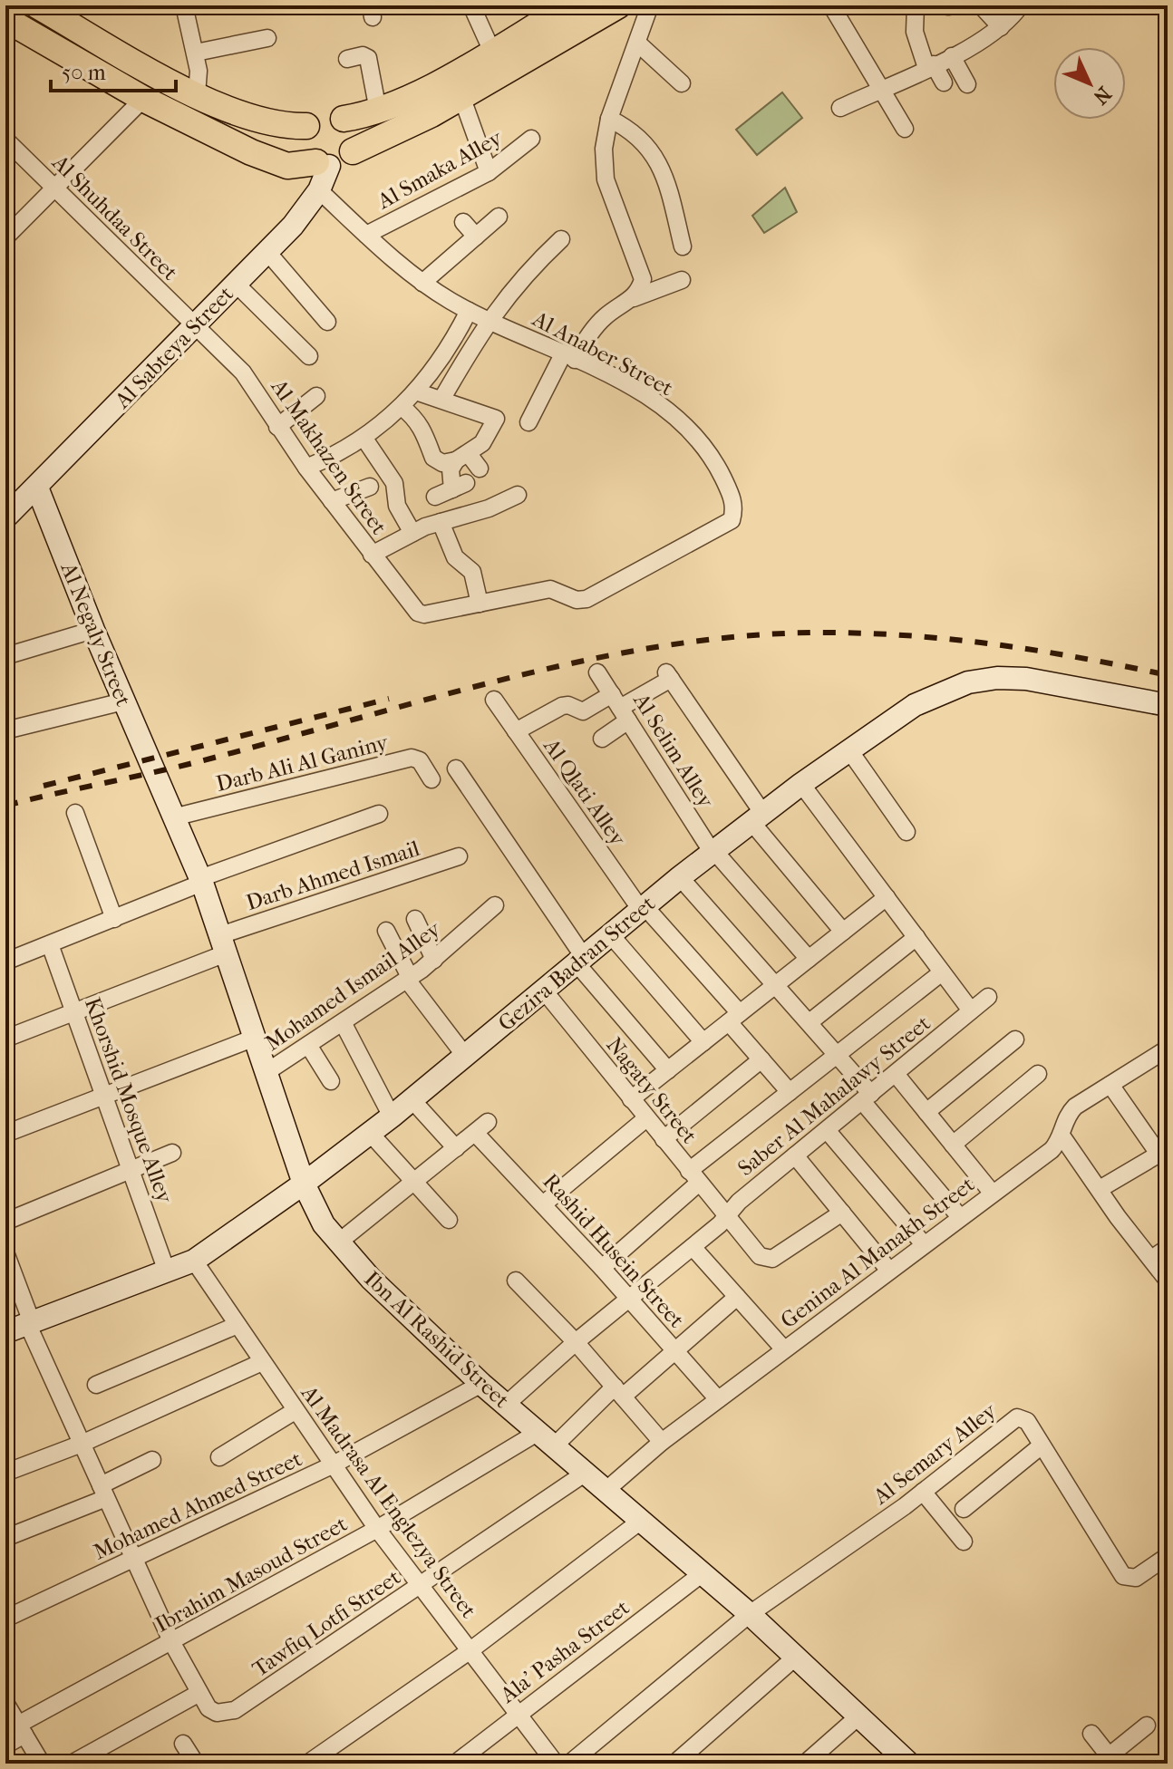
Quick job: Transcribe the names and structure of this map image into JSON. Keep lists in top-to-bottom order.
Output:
{
  "streets": {
    "street": [
      "Al Smaka Alley",
      "Al Shuhdaa Street",
      "Al Sabteya Street",
      "Al Anaber Street",
      "Al Makhazen Street",
      "Al Negaly Street",
      "Al Selim Alley",
      "Darb Ali Al Ganiny",
      "Al Qlati Alley",
      "Darb Ahmed Ismail",
      "Gezira Badran Street",
      "Mohamed Ismail Alley",
      "Nagaty Street",
      "Saber Al Mahalawy Street",
      "Khorshid Mosque Alley",
      "Rashid Husein Street",
      "Genina Al Manakh Street",
      "Ibn Al Rashid Street",
      "Al Semary Alley",
      "Al Madrasa Al Englezya Street",
      "Mohamed Ahmed Street",
      "Ibrahim Masoud Street",
      "Tawfiq Lotfi Street",
      "Ala' Pasha Street"
    ]
  },
  "crossings": [
    ["Al Smaka Alley", "Al Anaber Street"],
    ["Al Shuhdaa Street", "Al Sabteya Street"],
    ["Al Shuhdaa Street", "Al Makhazen Street"],
    ["Al Sabteya Street", "Al Anaber Street"],
    ["Al Sabteya Street", "Al Makhazen Street"],
    ["Al Sabteya Street", "Al Negaly Street"],
    ["Al Anaber Street", "Al Makhazen Street"],
    ["Al Negaly Street", "Ibn Al Rashid Street"],
    ["Al Selim Alley", "Gezira Badran Street"],
    ["Darb Ali Al Ganiny", "Ibn Al Rashid Street"],
    ["Al Qlati Alley", "Gezira Badran Street"],
    ["Darb Ahmed Ismail", "Khorshid Mosque Alley"],
    ["Darb Ahmed Ismail", "Ibn Al Rashid Street"],
    ["Gezira Badran Street", "Nagaty Street"],
    ["Gezira Badran Street", "Khorshid Mosque Alley"],
    ["Gezira Badran Street", "Ibn Al Rashid Street"],
    ["Gezira Badran Street", "Al Madrasa Al Englezya Street"],
    ["Mohamed Ismail Alley", "Ibn Al Rashid Street"],
    ["Nagaty Street", "Saber Al Mahalawy Street"],
    ["Saber Al Mahalawy Street", "Rashid Husein Street"],
    ["Saber Al Mahalawy Street", "Ibn Al Rashid Street"],
    ["Rashid Husein Street", "Genina Al Manakh Street"],
    ["Rashid Husein Street", "Ibrahim Masoud Street"],
    ["Genina Al Manakh Street", "Ibn Al Rashid Street"],
    ["Ibn Al Rashid Street", "Al Semary Alley"],
    ["Ibn Al Rashid Street", "Mohamed Ahmed Street"],
    ["Ibn Al Rashid Street", "Ibrahim Masoud Street"],
    ["Ibn Al Rashid Street", "Tawfiq Lotfi Street"],
    ["Ibn Al Rashid Street", "Ala' Pasha Street"],
    ["Al Madrasa Al Englezya Street", "Mohamed Ahmed Street"],
    ["Al Madrasa Al Englezya Street", "Ibrahim Masoud Street"],
    ["Al Madrasa Al Englezya Street", "Tawfiq Lotfi Street"],
    ["Al Madrasa Al Englezya Street", "Ala' Pasha Street"]
  ],
  "scale_bar": "50 m",
  "north": "bottom right"
}
